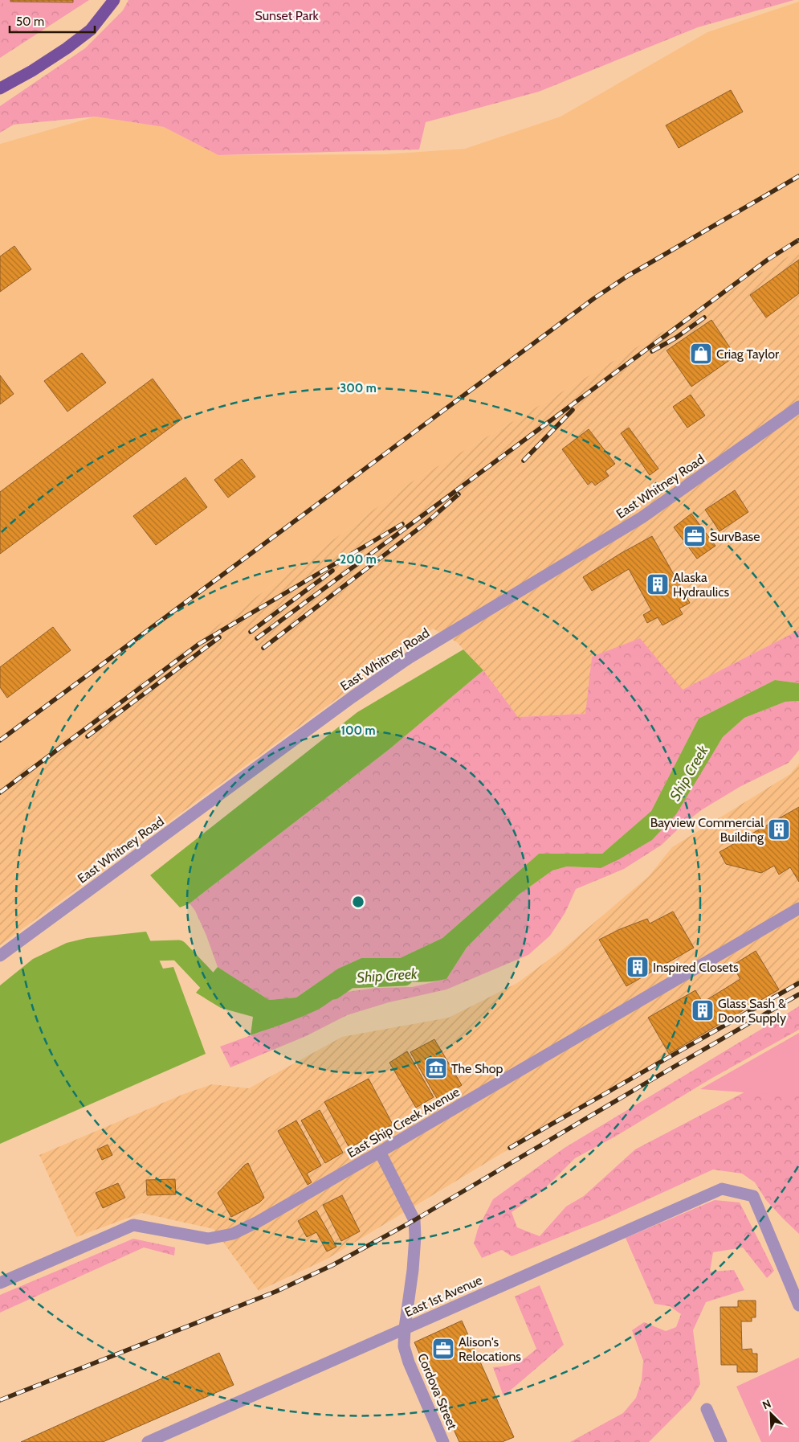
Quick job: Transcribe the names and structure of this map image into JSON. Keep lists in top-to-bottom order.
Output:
{
  "streets": {
    "street": [
      "East Whitney Road",
      "East Ship Creek Avenue",
      "East 1st Avenue",
      "Cordova Street"
    ]
  },
  "crossings": [
    ["East Ship Creek Avenue", "Cordova Street"],
    ["East 1st Avenue", "Cordova Street"]
  ],
  "water": ["Ship Creek"],
  "parks": ["Sunset Park"],
  "places": {
    "shop": ["Criag Taylor"],
    "office": ["SurvBase", "Alison's Relocations"],
    "building": [
      "Alaska Hydraulics",
      "Bayview Commercial Building",
      "Inspired Closets",
      "Glass Sash & Door Supply"
    ],
    "museum": ["The Shop"]
  },
  "scale_bar": "50 m",
  "north": "top left",
  "rings": ["300 m", "200 m", "100 m"]
}
